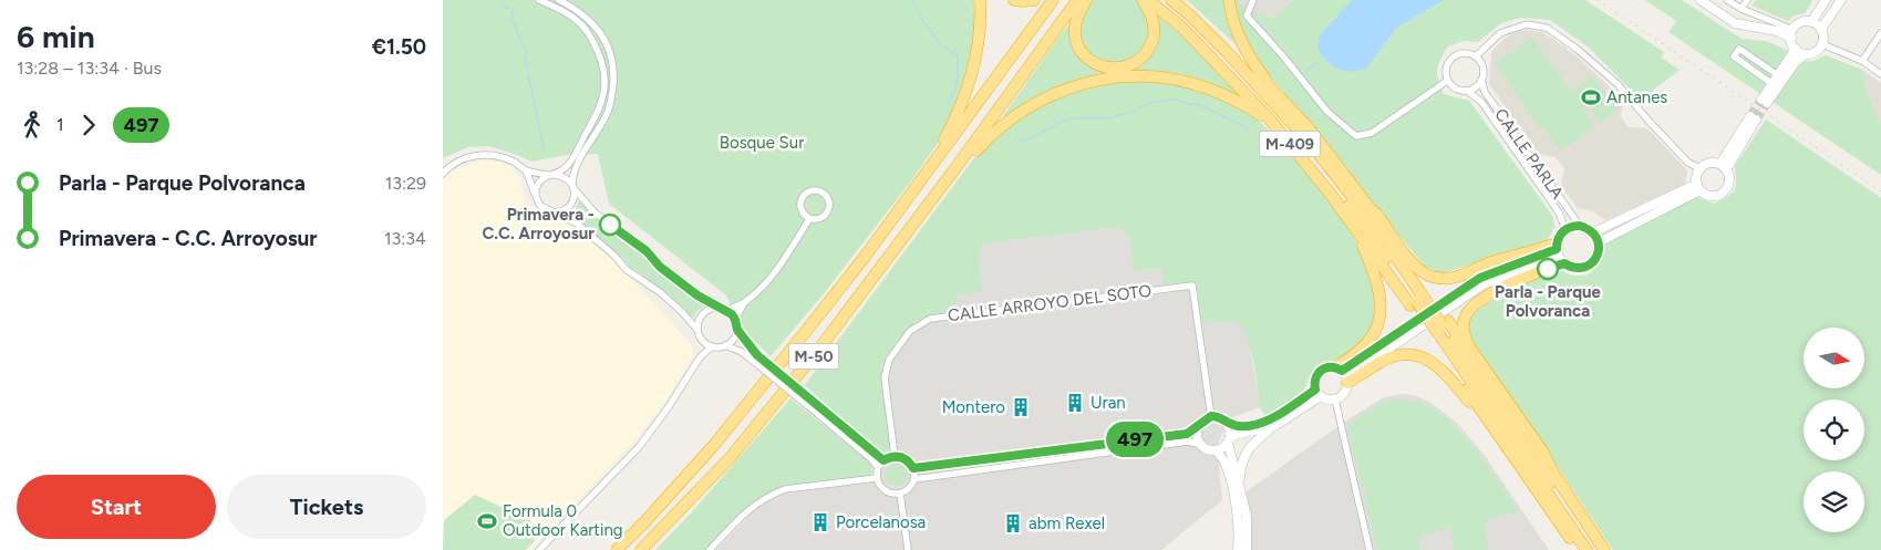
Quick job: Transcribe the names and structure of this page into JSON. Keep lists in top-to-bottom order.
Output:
{
  "streets": {
    "highway": ["M-409", "M-50"],
    "street": ["CALLE PARLA", "CALLE ARROYO DEL SOTO"]
  },
  "crossings": [
    ["M-409", "CALLE PARLA"]
  ],
  "parks": ["Bosque Sur"],
  "places": {
    "sports": ["Antanes", "Formula 0 Outdoor Karting"],
    "other": ["Primavera - C.C. Arroyosur", "Parla - Parque Polvoranca"],
    "building": [
      "Uran",
      "Montero",
      "Porcelanosa",
      "abm Rexel"
    ]
  },
  "lines": ["bus line 497"],
  "north": "right",
  "page": {
    "heading": ["6 min", "13:28 – 13:34 · Bus", "€1.50"],
    "on_map": "497",
    "legs": ["1", "497"],
    "list": [
      {
        "name": "Parla - Parque Polvoranca",
        "value": "13:29"
      },
      {
        "name": "Primavera - C.C. Arroyosur",
        "value": "13:34"
      }
    ],
    "buttons": ["Start", "Tickets"]
  }
}
